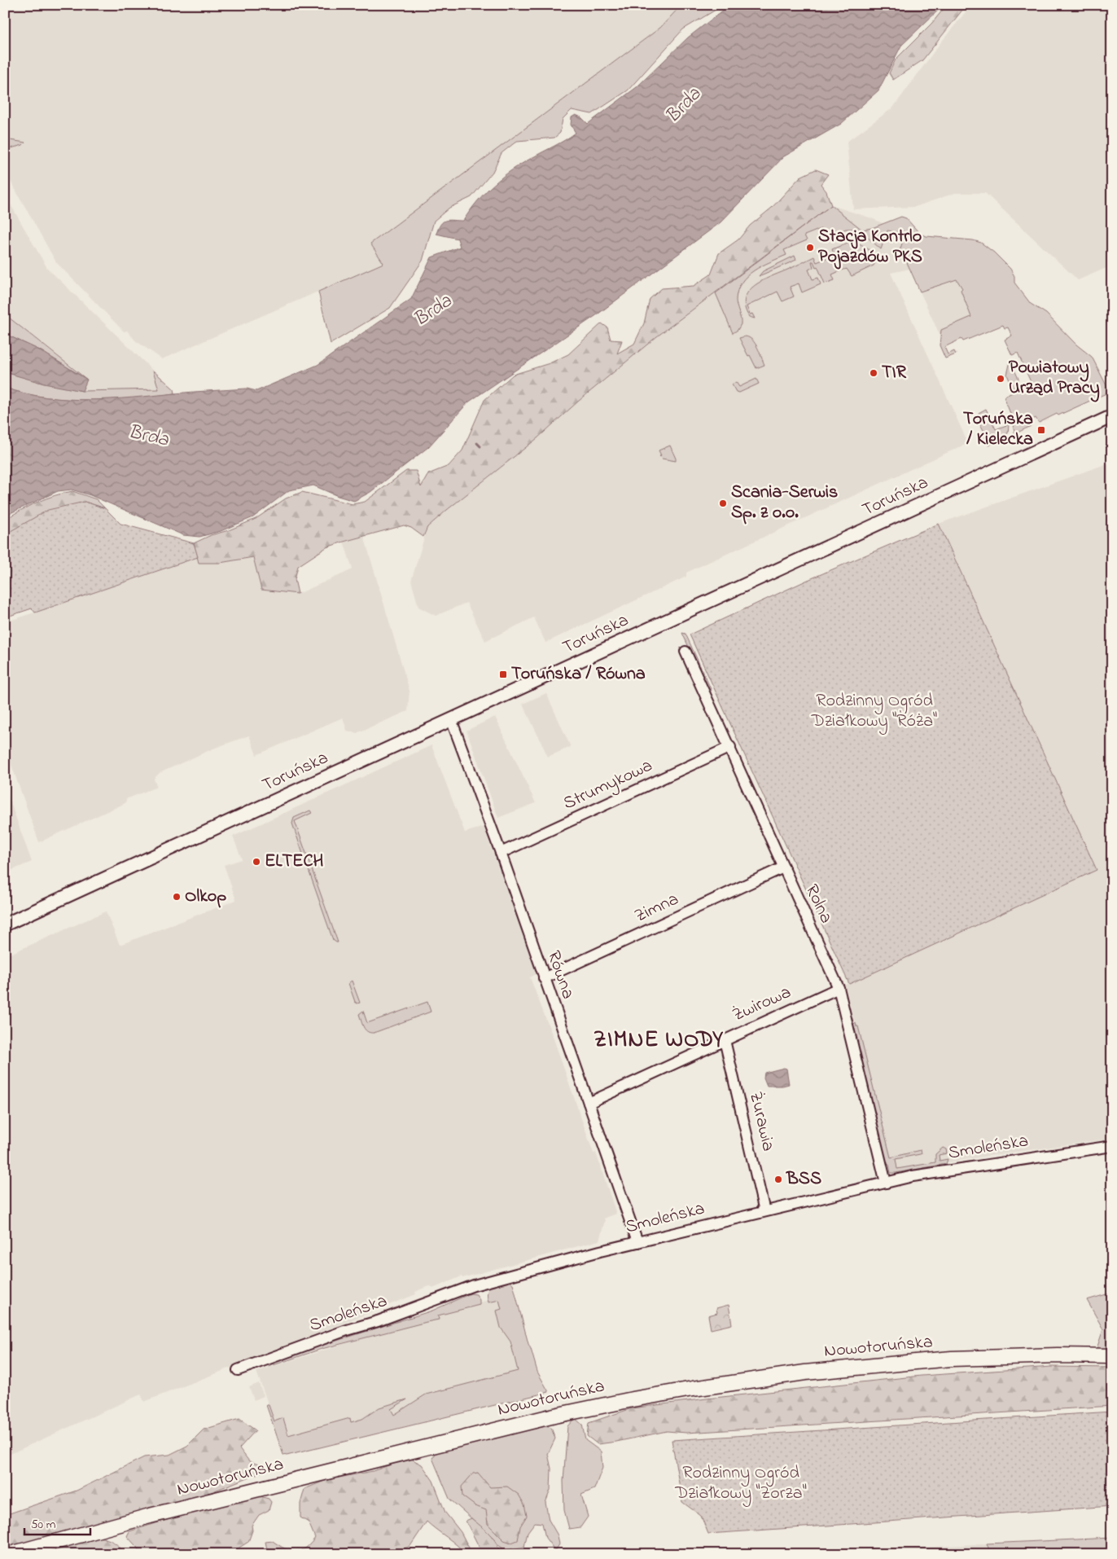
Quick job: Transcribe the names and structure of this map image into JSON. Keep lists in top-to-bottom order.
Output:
{
  "streets": {
    "main road": ["Nowotoruńska"],
    "street": [
      "Toruńska",
      "Strumykowa",
      "Rolna",
      "Zimna",
      "Równa",
      "Żwirowa",
      "Żurawia",
      "Smoleńska"
    ]
  },
  "crossings": [
    ["Toruńska", "Równa"],
    ["Strumykowa", "Rolna"],
    ["Strumykowa", "Równa"],
    ["Rolna", "Zimna"],
    ["Rolna", "Żwirowa"],
    ["Rolna", "Smoleńska"],
    ["Zimna", "Równa"],
    ["Równa", "Żwirowa"],
    ["Równa", "Smoleńska"],
    ["Żwirowa", "Żurawia"],
    ["Żurawia", "Smoleńska"]
  ],
  "districts": ["ZIMNE WODY"],
  "water": ["Brda"],
  "parks": ["Rodzinny Ogród Działkowy \"Róża\"", "Rodzinny Ogród Działkowy \"Zorza\""],
  "places": {
    "other": [
      "Stacja Kontrlo Pojazdów PKS",
      "TIR",
      "Powiatowy Urząd Pracy",
      "Scania-Serwis Sp. z o.o.",
      "ELTECH",
      "Olkop",
      "BSS"
    ],
    "transit": ["Toruńska / Kielecka", "Toruńska / Równa"]
  },
  "scale_bar": "50 m"
}
